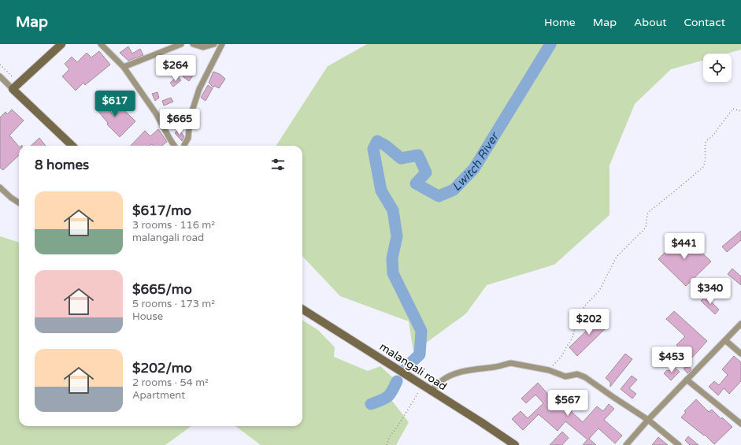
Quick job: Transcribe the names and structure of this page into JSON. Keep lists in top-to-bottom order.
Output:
{
  "streets": {
    "street": ["malangali road"]
  },
  "water": ["Lwitch River"],
  "page": {
    "header": "Map",
    "nav": [
      "Home",
      "Map",
      "About",
      "Contact"
    ],
    "price": [
      "$264",
      "$617",
      "$665",
      "$441",
      "$340",
      "$202",
      "$453",
      "$567"
    ],
    "heading": "8 homes",
    "list": [
      {
        "name": "$617/mo",
        "note": "3 rooms · 116 m² · malangali road"
      },
      {
        "name": "$665/mo",
        "note": "5 rooms · 173 m² · House"
      },
      {
        "name": "$202/mo",
        "note": "2 rooms · 54 m² · Apartment"
      }
    ]
  }
}
